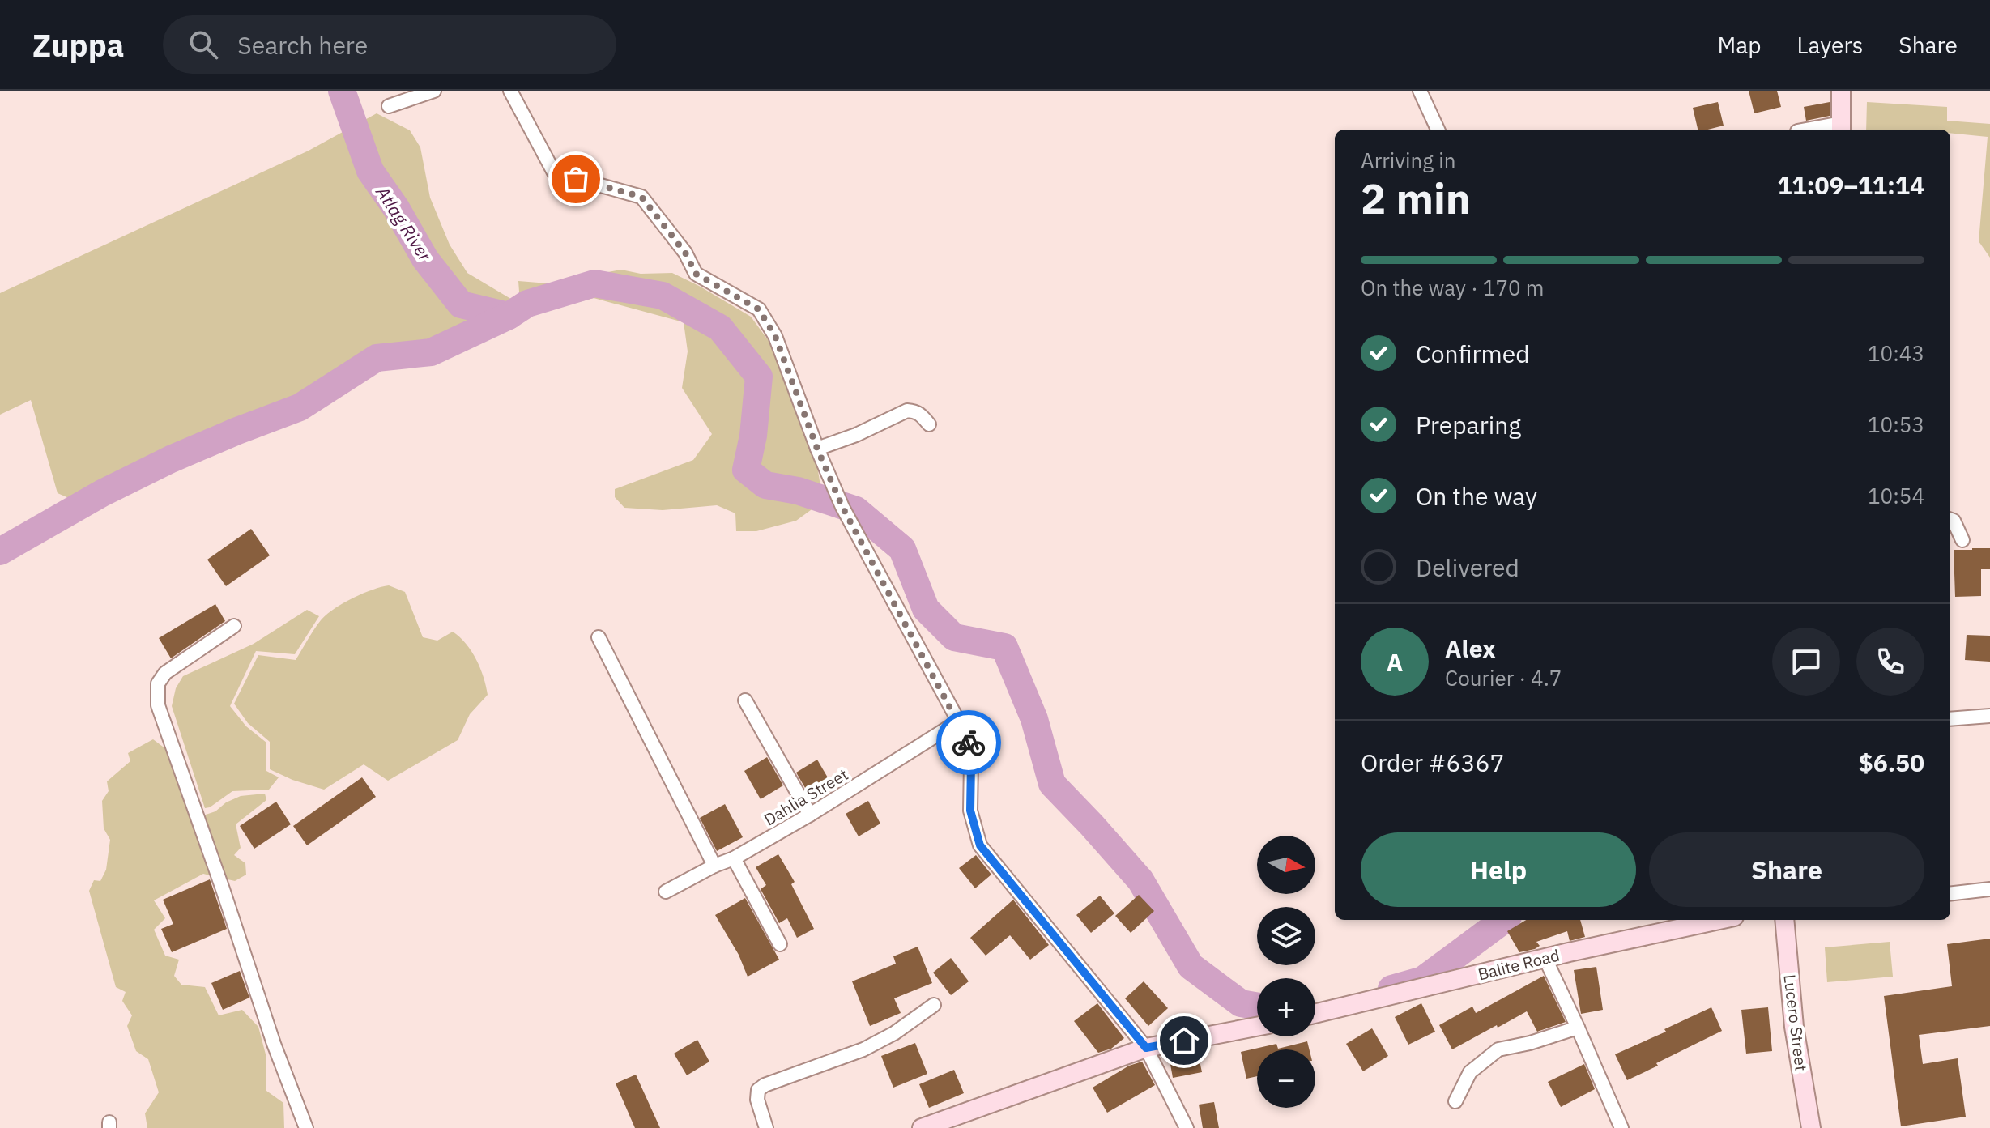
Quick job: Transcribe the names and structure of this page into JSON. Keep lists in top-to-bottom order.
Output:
{
  "streets": {
    "street": ["Dahlia Street", "Balite Road", "Lucero Street"]
  },
  "water": ["Atlag River"],
  "north": "right",
  "page": {
    "header": "Zuppa",
    "search": "Search here",
    "nav": ["Map", "Layers", "Share"],
    "heading": ["2 min", "Arriving in", "11:09–11:14"],
    "panel": [
      "Alex",
      "Courier · 4.7",
      "Order #6367",
      "$6.50"
    ],
    "bar": "On the way · 170 m",
    "list": [
      ["Confirmed", "10:43"],
      ["Preparing", "10:53"],
      ["On the way", "10:54"],
      "Delivered"
    ],
    "round": "A",
    "buttons": ["Help", "Share"],
    "map_buttons": ["+", "−"]
  }
}
